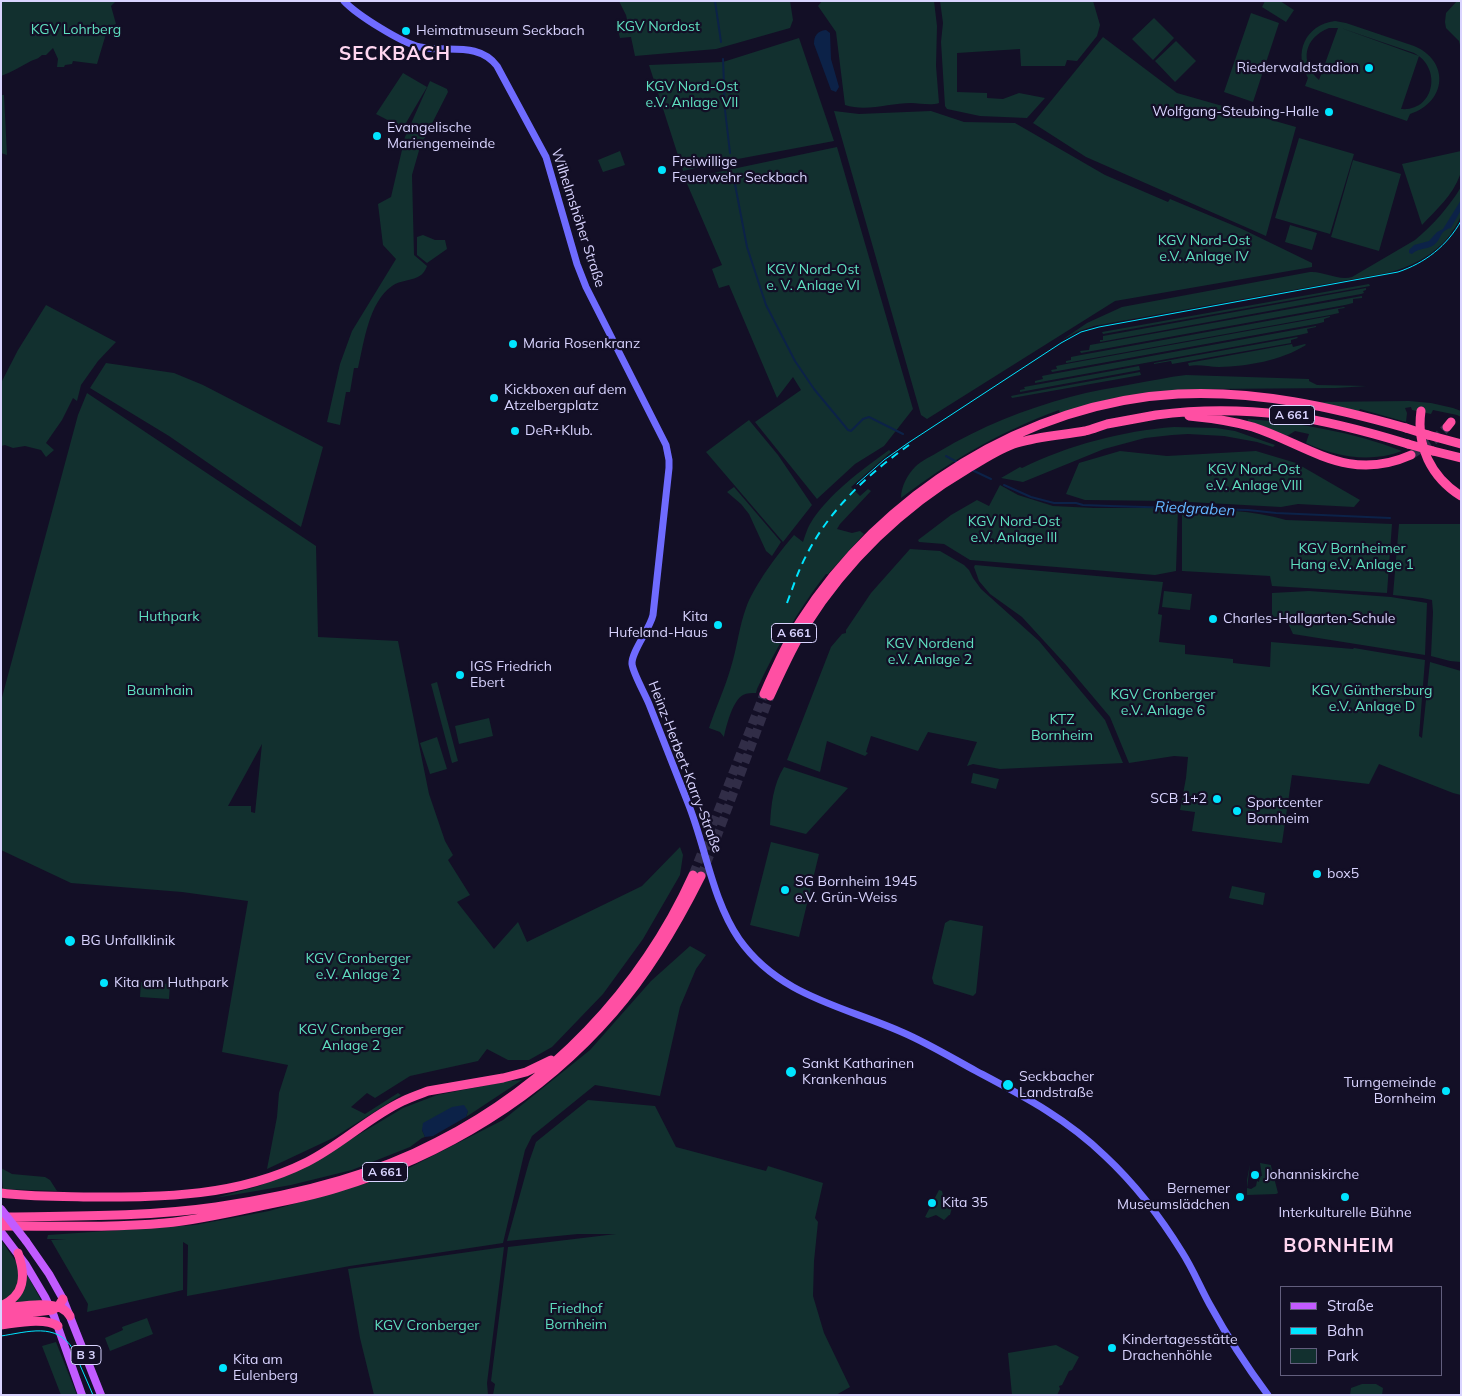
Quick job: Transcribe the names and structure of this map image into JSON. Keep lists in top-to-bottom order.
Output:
{
  "streets": {
    "highway": ["A 661"],
    "main road": ["Wilhelmshöher Straße", "Heinz-Herbert-Karry-Straße", "B 3"]
  },
  "crossings": [
    ["Wilhelmshöher Straße", "Heinz-Herbert-Karry-Straße"]
  ],
  "districts": ["SECKBACH", "BORNHEIM"],
  "water": ["Riedgraben"],
  "parks": [
    "KGV Nordost",
    "KGV Lohrberg",
    "KGV Nord-Ost e.V. Anlage VII",
    "KGV Nord-Ost e.V. Anlage IV",
    "KGV Nord-Ost e. V. Anlage VI",
    "KGV Nord-Ost e.V. Anlage VIII",
    "KGV Nord-Ost e.V. Anlage III",
    "KGV Bornheimer Hang e.V. Anlage 1",
    "Huthpark",
    "KGV Nordend e.V. Anlage 2",
    "Baumhain",
    "KGV Günthersburg e.V. Anlage D",
    "KGV Cronberger e.V. Anlage 6",
    "KTZ Bornheim",
    "KGV Cronberger e.V. Anlage 2",
    "KGV Cronberger Anlage 2",
    "Friedhof Bornheim",
    "KGV Cronberger"
  ],
  "places": [
    "Heimatmuseum Seckbach",
    "Riederwaldstadion",
    "Wolfgang-Steubing-Halle",
    "Evangelische Mariengemeinde",
    "Freiwillige Feuerwehr Seckbach",
    "Maria Rosenkranz",
    "Kickboxen auf dem Atzelbergplatz",
    "DeR+Klub.",
    "Charles-Hallgarten-Schule",
    "Kita Hufeland-Haus",
    "IGS Friedrich Ebert",
    "SCB 1+2",
    "Sportcenter Bornheim",
    "box5",
    "SG Bornheim 1945 e.V. Grün-Weiss",
    "BG Unfallklinik",
    "Kita am Huthpark",
    "Sankt Katharinen Krankenhaus",
    "Seckbacher Landstraße",
    "Turngemeinde Bornheim",
    "Johanniskirche",
    "Bernemer Museumslädchen",
    "Interkulturelle Bühne",
    "Kita 35",
    "Kindertagesstätte Drachenhöhle",
    "Kita am Eulenberg"
  ],
  "legend": ["Straße", "Bahn", "Park"]
}
